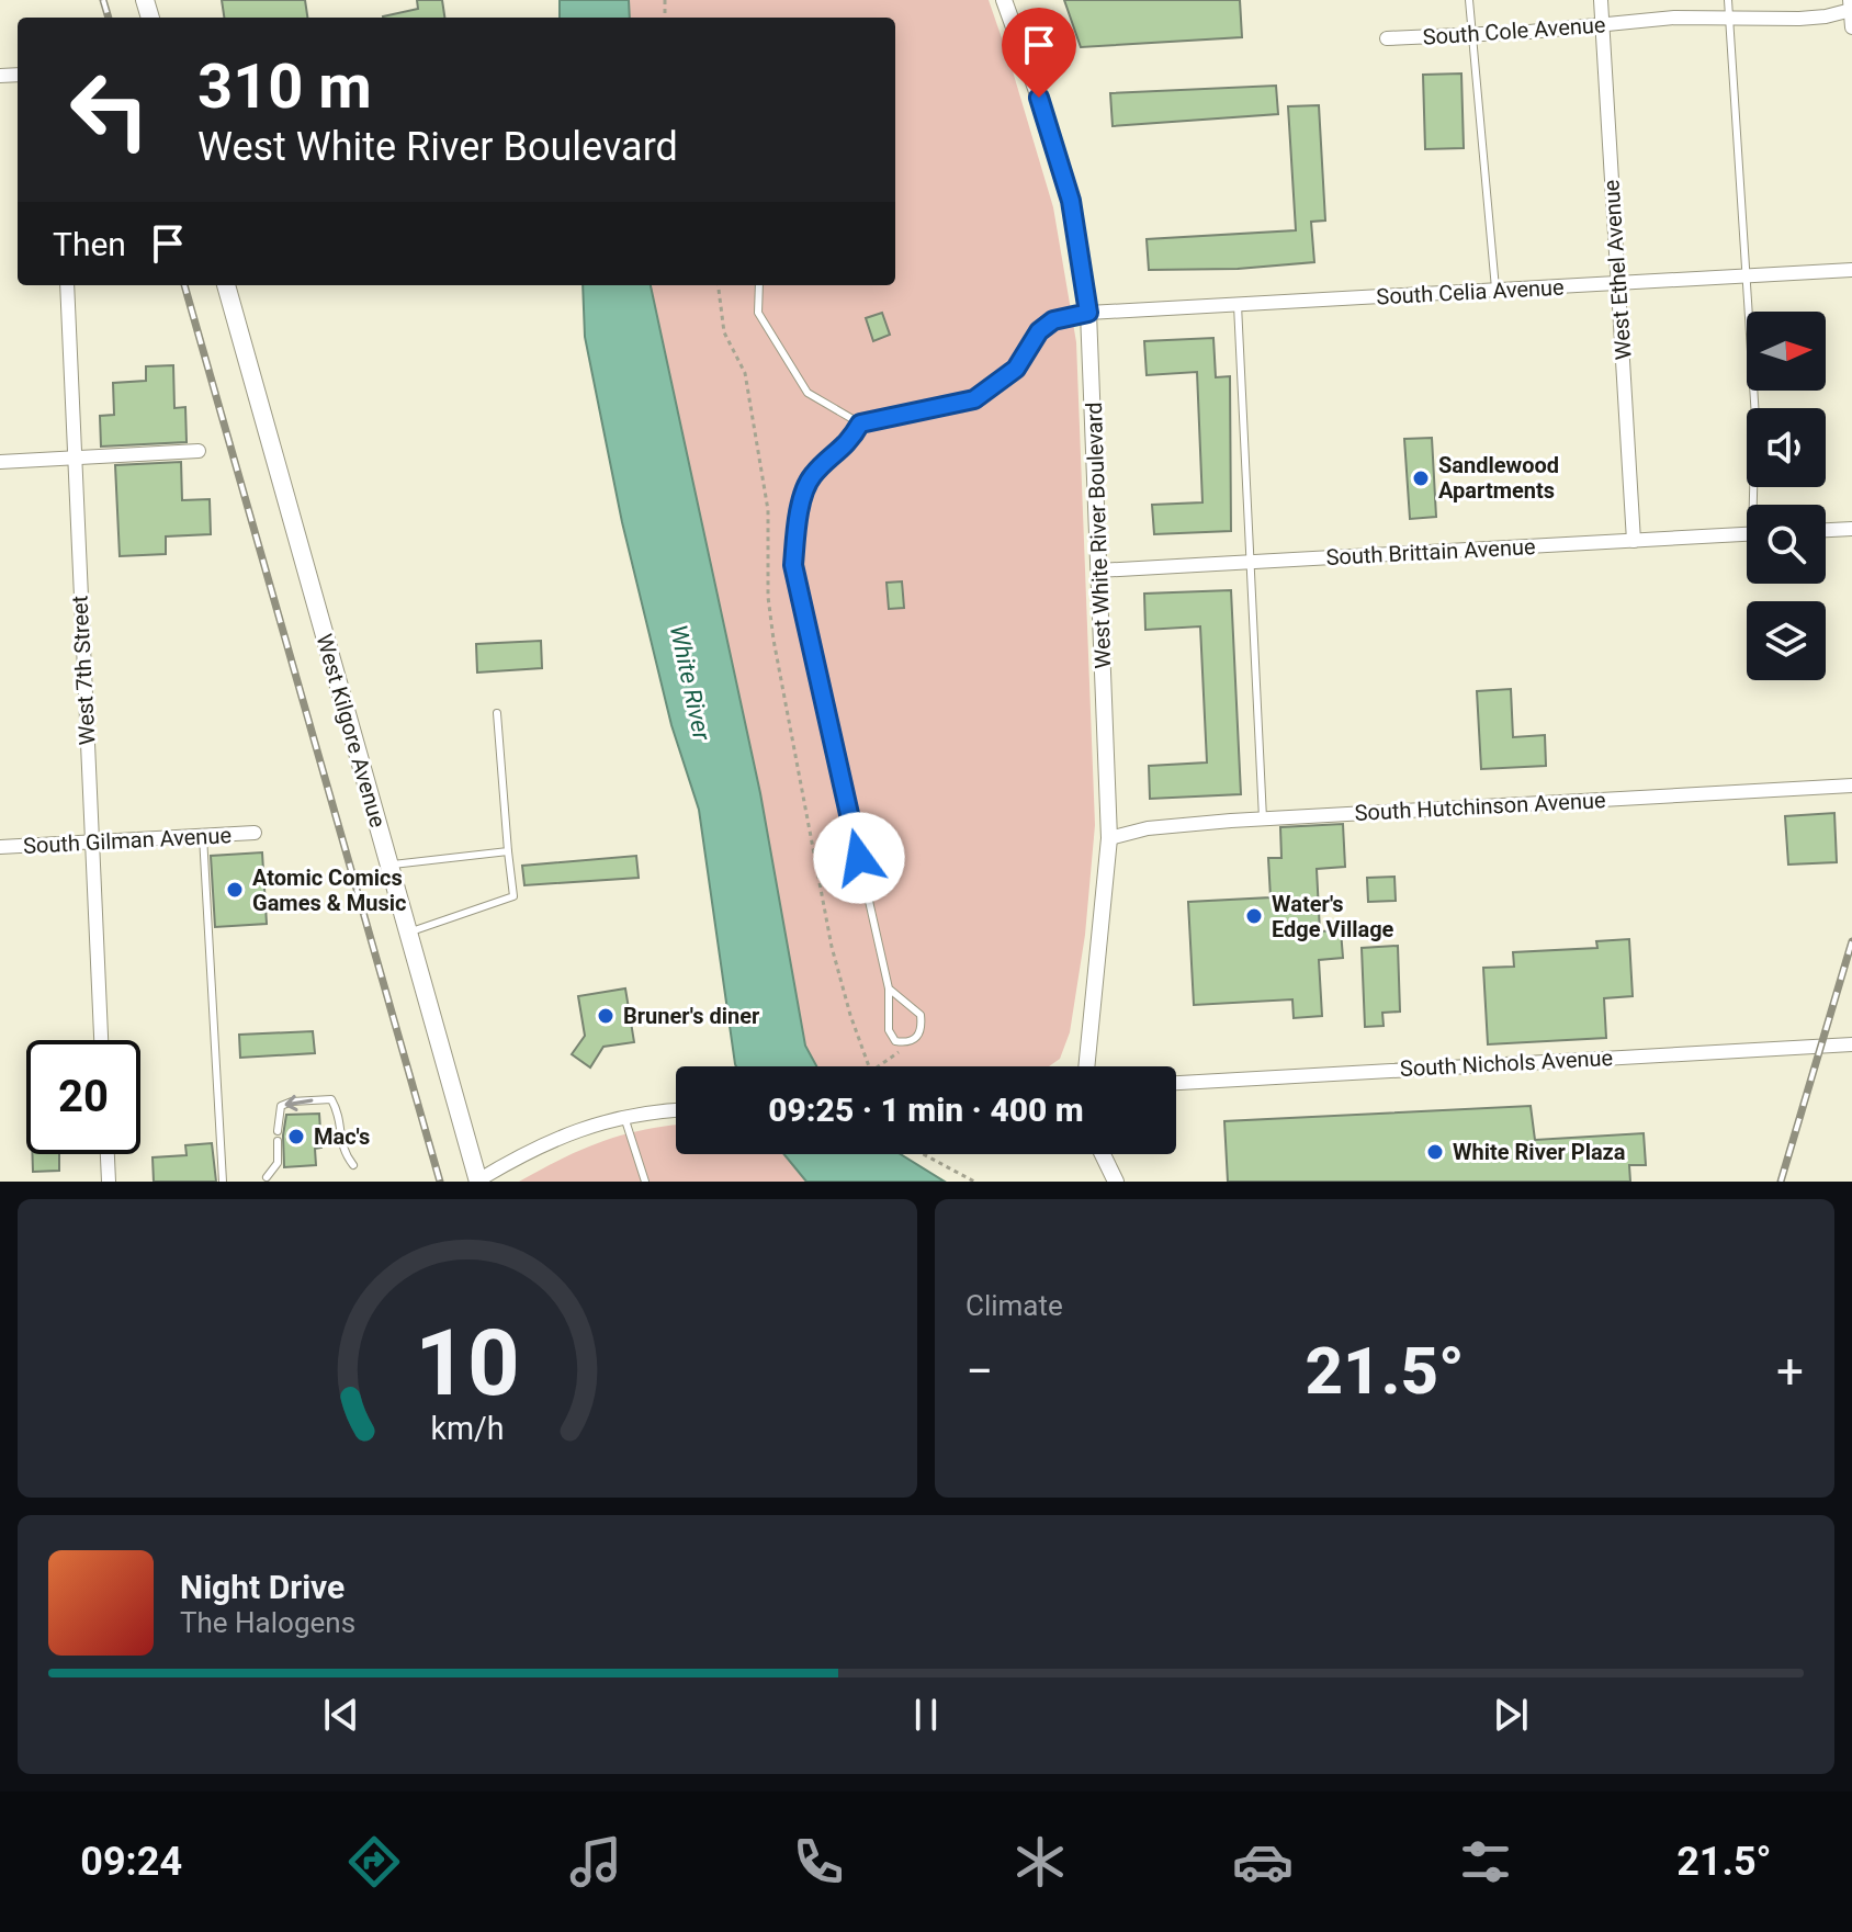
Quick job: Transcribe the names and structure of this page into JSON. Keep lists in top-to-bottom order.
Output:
{
  "streets": {
    "main road": ["West Kilgore Avenue"],
    "street": [
      "South Cole Avenue",
      "West Ethel Avenue",
      "South Celia Avenue",
      "West White River Boulevard",
      "South Brittain Avenue",
      "West 7th Street",
      "South Hutchinson Avenue",
      "South Gilman Avenue",
      "South Nichols Avenue"
    ]
  },
  "crossings": [
    ["South Cole Avenue", "West Ethel Avenue"],
    ["West Ethel Avenue", "South Celia Avenue"],
    ["West Ethel Avenue", "South Brittain Avenue"],
    ["South Celia Avenue", "West White River Boulevard"],
    ["West White River Boulevard", "South Brittain Avenue"],
    ["West White River Boulevard", "South Hutchinson Avenue"],
    ["West 7th Street", "South Gilman Avenue"]
  ],
  "water": ["White River"],
  "places": [
    "Sandlewood Apartments",
    "Atomic Comics Games & Music",
    "Water's Edge Village",
    "Bruner's diner",
    "Mac's",
    "White River Plaza"
  ],
  "north": "right",
  "page": {
    "turn": ["310 m", "West White River Boulevard"],
    "then": "Then",
    "limit": "20",
    "trip": "09:25 · 1 min · 400 m",
    "tile": "Climate",
    "heat": ["−", "21.5°", "+"],
    "song": ["Night Drive", "The Halogens"],
    "tabs": ["09:24", "21.5°"],
    "gauge": ["10", "km/h"]
  }
}
